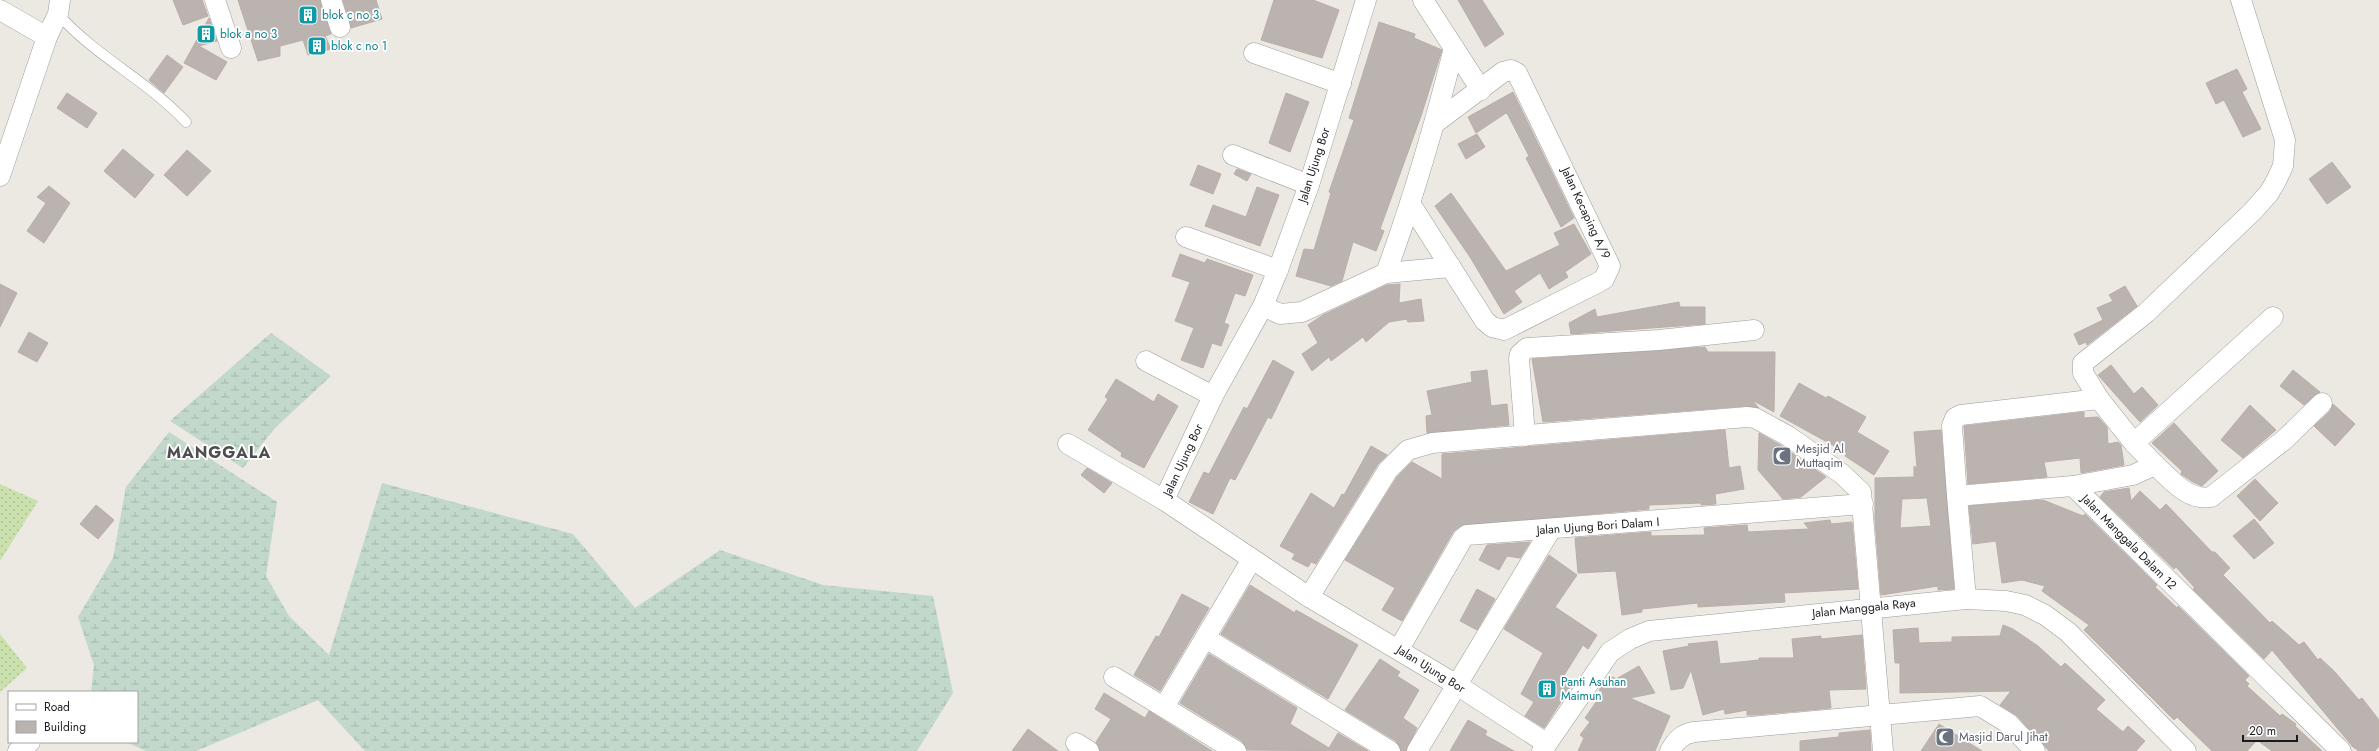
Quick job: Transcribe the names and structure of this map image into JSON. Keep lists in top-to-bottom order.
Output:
{
  "streets": {
    "street": [
      "Jalan Ujung Bor",
      "Jalan Kecaping A/9",
      "Jalan Ujung Bori Dalam I",
      "Jalan Manggala Dalam 12",
      "Jalan Manggala Raya"
    ]
  },
  "crossings": [
    ["Jalan Ujung Bor", "Jalan Ujung Bori Dalam I"],
    ["Jalan Ujung Bor", "Jalan Manggala Raya"]
  ],
  "districts": ["MANGGALA"],
  "places": {
    "building": [
      "blok c no 3",
      "blok a no 3",
      "blok c no 1",
      "Panti Asuhan Maimun"
    ],
    "mosque": ["Mesjid Al Muttaqim", "Masjid Darul Jihat"]
  },
  "legend": ["Road", "Building"],
  "scale_bar": "20 m"
}
